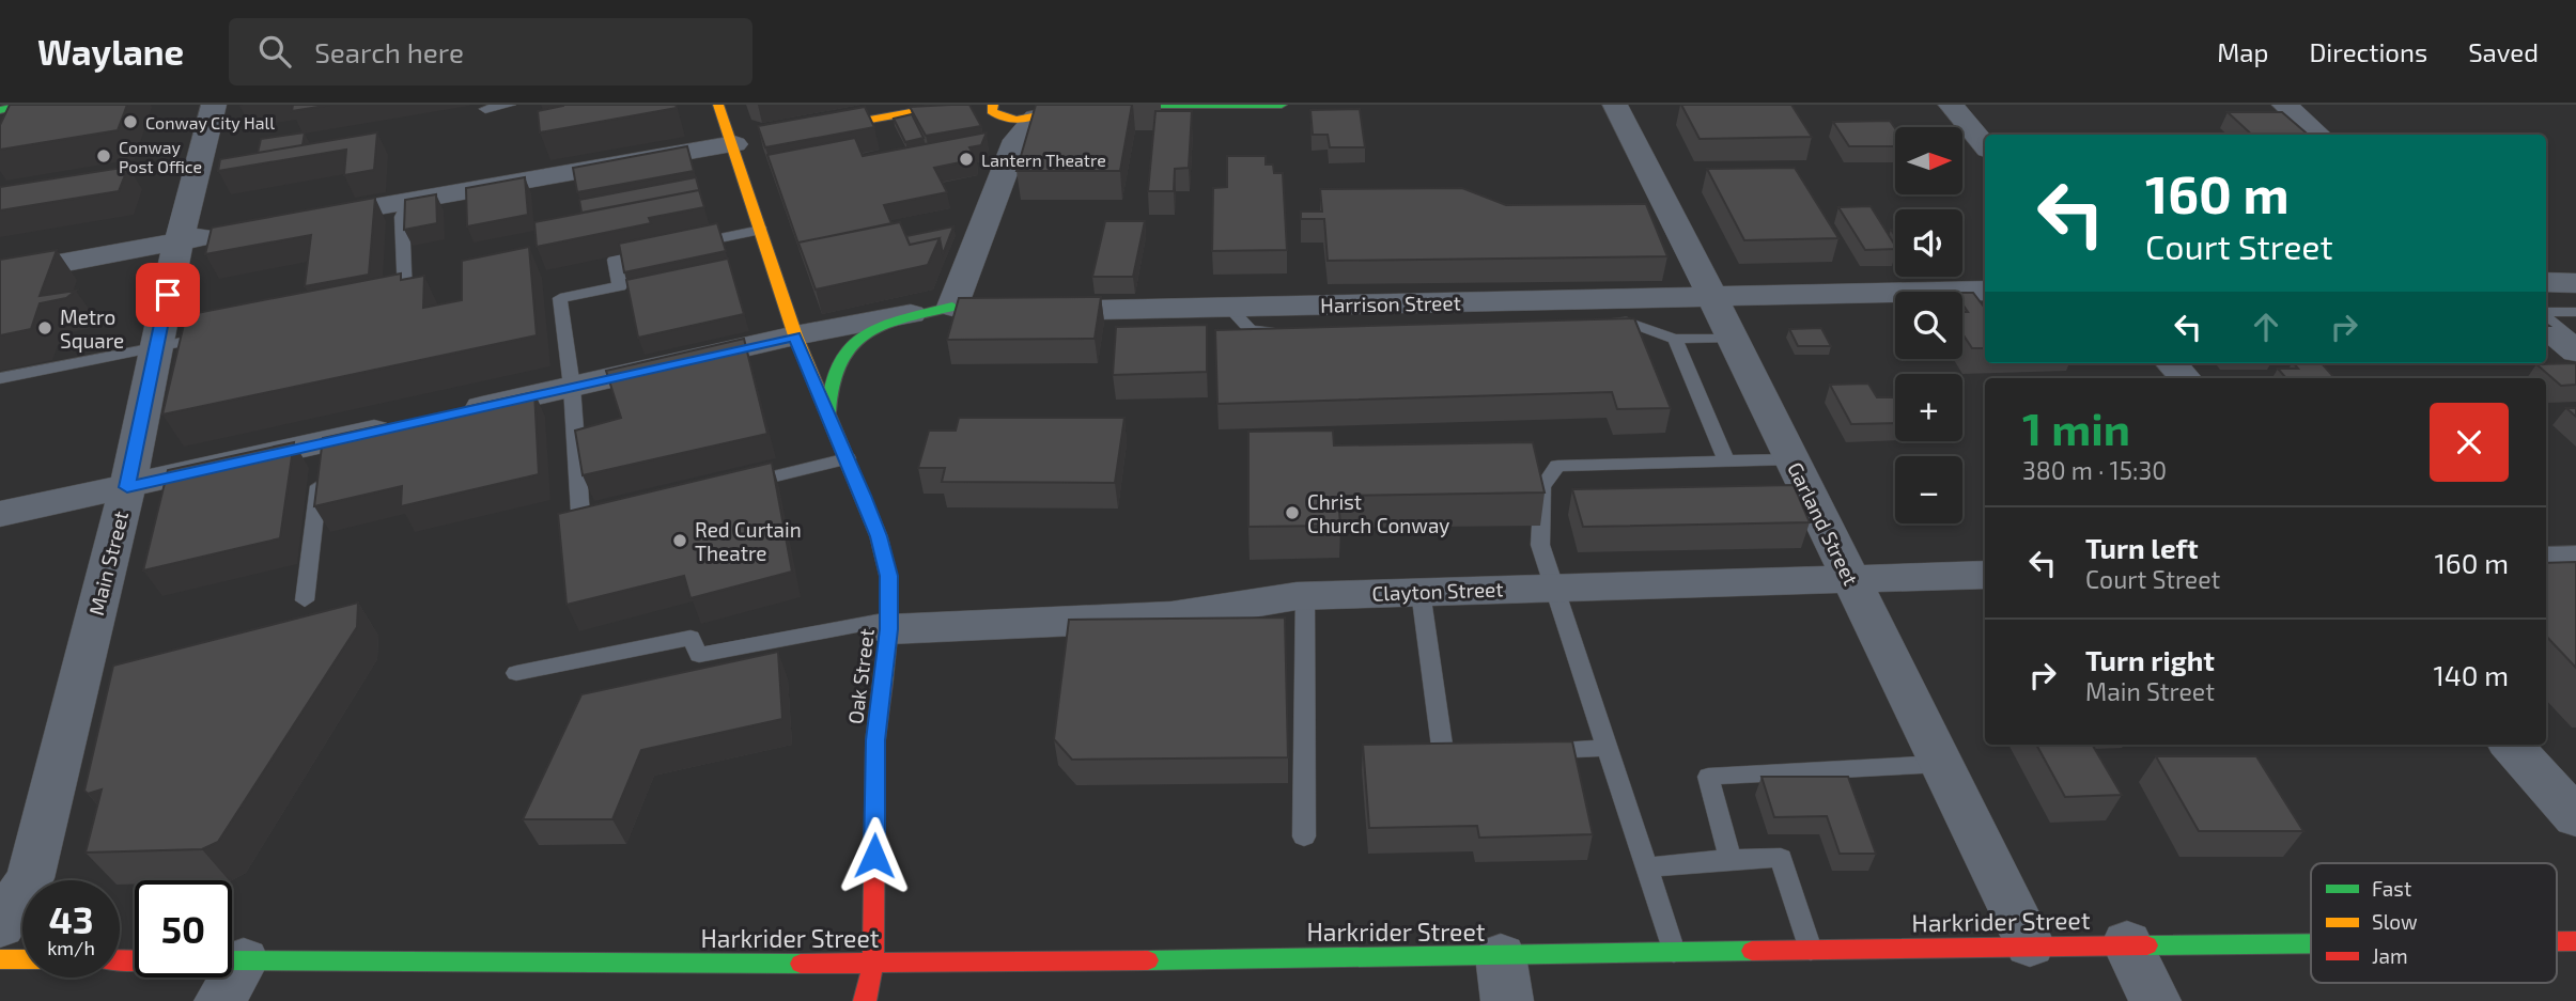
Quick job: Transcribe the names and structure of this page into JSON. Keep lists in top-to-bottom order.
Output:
{
  "streets": {
    "main road": ["Oak Street", "Harkrider Street"],
    "street": [
      "Harrison Street",
      "Garland Street",
      "Main Street",
      "Clayton Street"
    ]
  },
  "crossings": [
    ["Harrison Street", "Garland Street"],
    ["Garland Street", "Clayton Street"],
    ["Garland Street", "Harkrider Street"],
    ["Clayton Street", "Oak Street"],
    ["Oak Street", "Harkrider Street"]
  ],
  "places": [
    "Conway City Hall",
    "Conway Post Office",
    "Lantern Theatre",
    "Metro Square",
    "Christ Church Conway",
    "Red Curtain Theatre"
  ],
  "legend": ["Fast", "Slow", "Jam"],
  "north": "right",
  "page": {
    "header": "Waylane",
    "search": "Search here",
    "nav": ["Map", "Directions", "Saved"],
    "map_buttons": ["+", "−"],
    "turn": ["160 m", "Court Street"],
    "heading": ["1 min", "380 m · 15:30"],
    "list": [
      {
        "name": "Turn left",
        "note": "Court Street",
        "value": "160 m"
      },
      {
        "name": "Turn right",
        "note": "Main Street",
        "value": "140 m"
      }
    ],
    "speed": "43 km/h",
    "limit": "50"
  }
}
